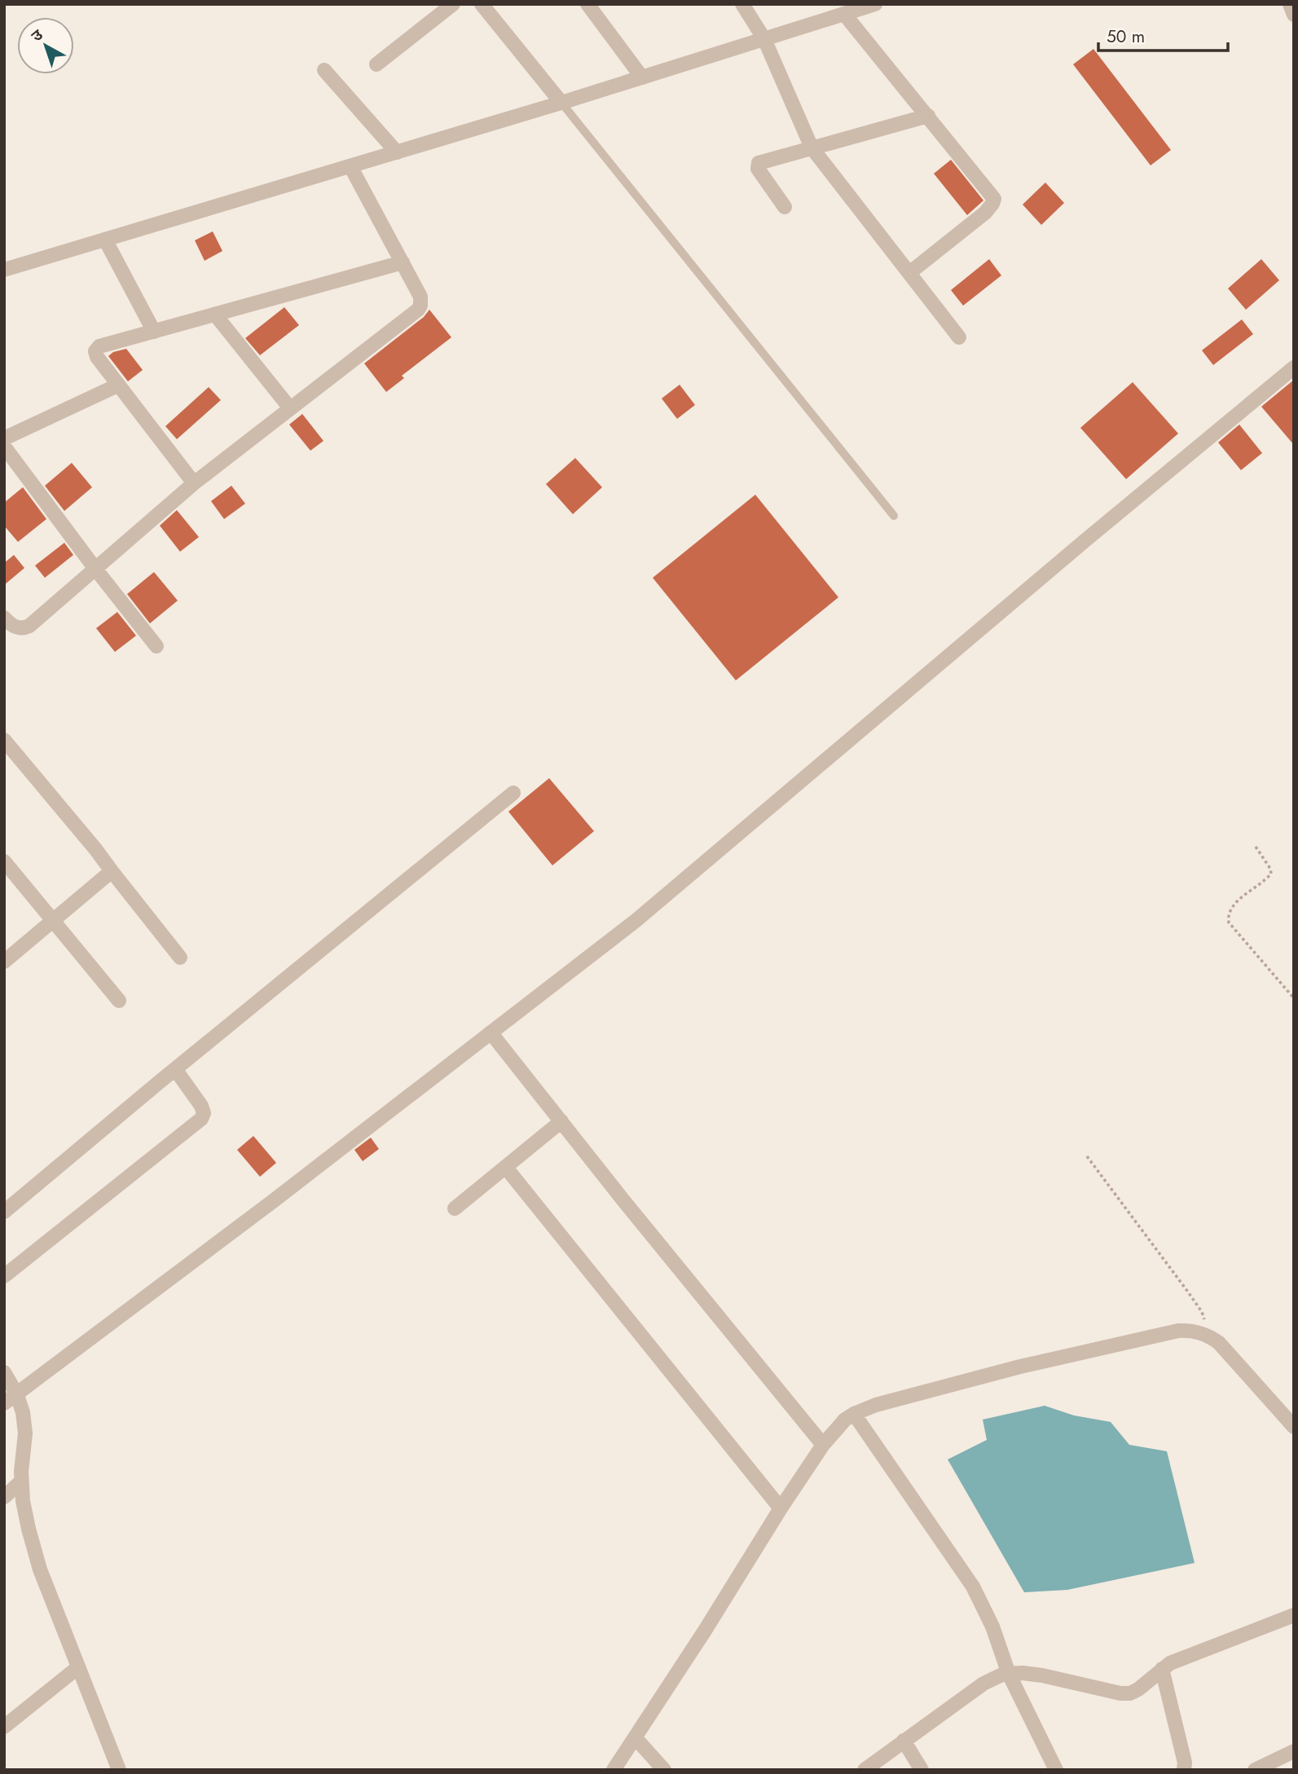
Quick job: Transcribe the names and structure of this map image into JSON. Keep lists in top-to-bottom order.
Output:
{
  "scale_bar": "50 m",
  "north": "top left"
}
